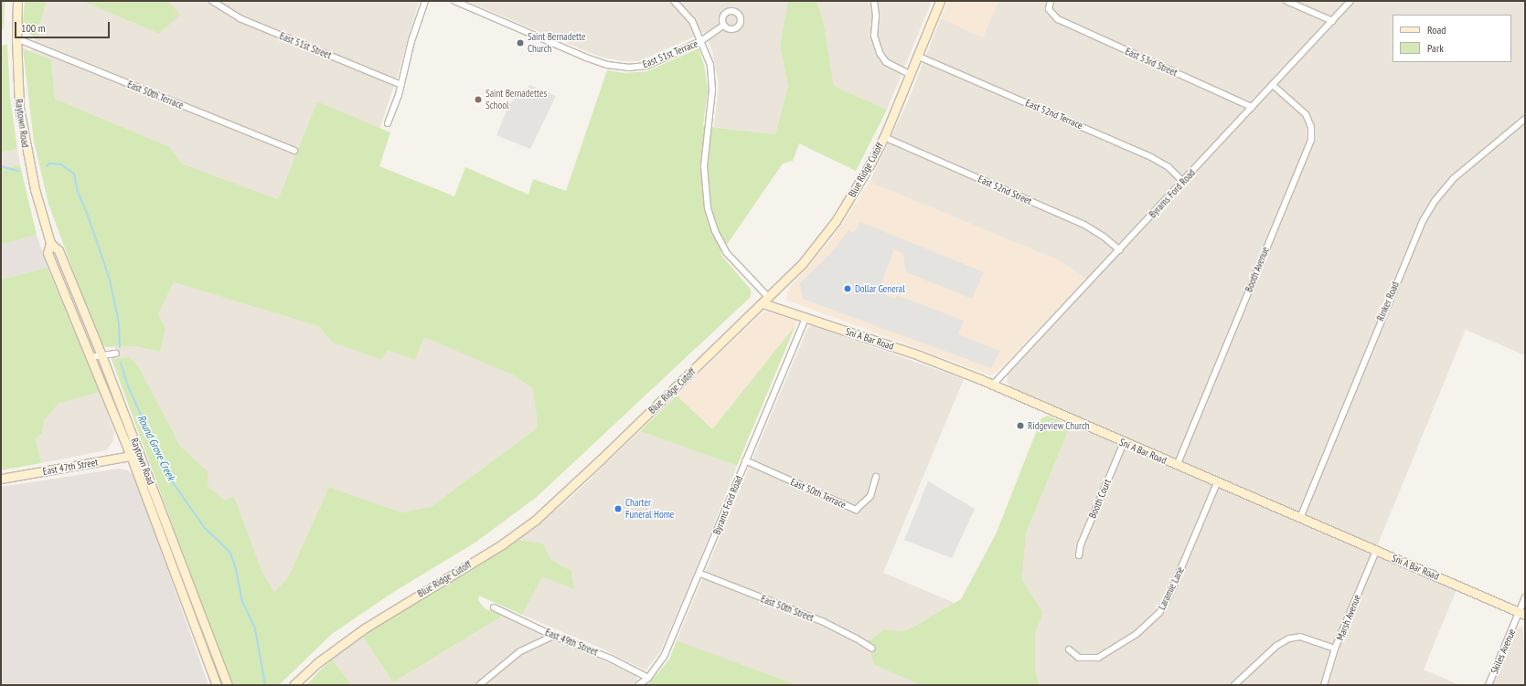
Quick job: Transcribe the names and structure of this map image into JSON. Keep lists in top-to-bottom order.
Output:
{
  "streets": {
    "main road": [
      "Raytown Road",
      "Blue Ridge Cutoff",
      "Sni A Bar Road",
      "East 47th Street"
    ],
    "street": [
      "East 51st Street",
      "East 51st Terrace",
      "East 53rd Street",
      "East 50th Terrace",
      "East 52nd Terrace",
      "East 52nd Street",
      "Byrams Ford Road",
      "Booth Avenue",
      "Rinker Road",
      "Booth Court",
      "Laramie Lane",
      "East 50th Street",
      "Marsh Avenue",
      "East 49th Street",
      "Skiles Avenue"
    ]
  },
  "crossings": [
    ["East 53rd Street", "Byrams Ford Road"],
    ["East 50th Terrace", "Raytown Road"],
    ["East 50th Terrace", "Byrams Ford Road"],
    ["East 52nd Terrace", "Blue Ridge Cutoff"],
    ["East 52nd Terrace", "Byrams Ford Road"],
    ["Raytown Road", "East 47th Street"],
    ["Blue Ridge Cutoff", "East 52nd Street"],
    ["Blue Ridge Cutoff", "Sni A Bar Road"],
    ["East 52nd Street", "Byrams Ford Road"],
    ["Byrams Ford Road", "Booth Avenue"],
    ["Byrams Ford Road", "Sni A Bar Road"],
    ["Byrams Ford Road", "East 50th Street"],
    ["Byrams Ford Road", "East 49th Street"],
    ["Booth Avenue", "Sni A Bar Road"],
    ["Rinker Road", "Sni A Bar Road"],
    ["Sni A Bar Road", "Booth Court"],
    ["Sni A Bar Road", "Laramie Lane"],
    ["Sni A Bar Road", "Marsh Avenue"],
    ["Sni A Bar Road", "Skiles Avenue"]
  ],
  "water": ["Round Grove Creek"],
  "places": [
    "Saint Bernadette Church",
    "Saint Bernadettes School",
    "Dollar General",
    "Ridgeview Church",
    "Charter Funeral Home"
  ],
  "legend": ["Road", "Park"],
  "scale_bar": "100 m"
}
